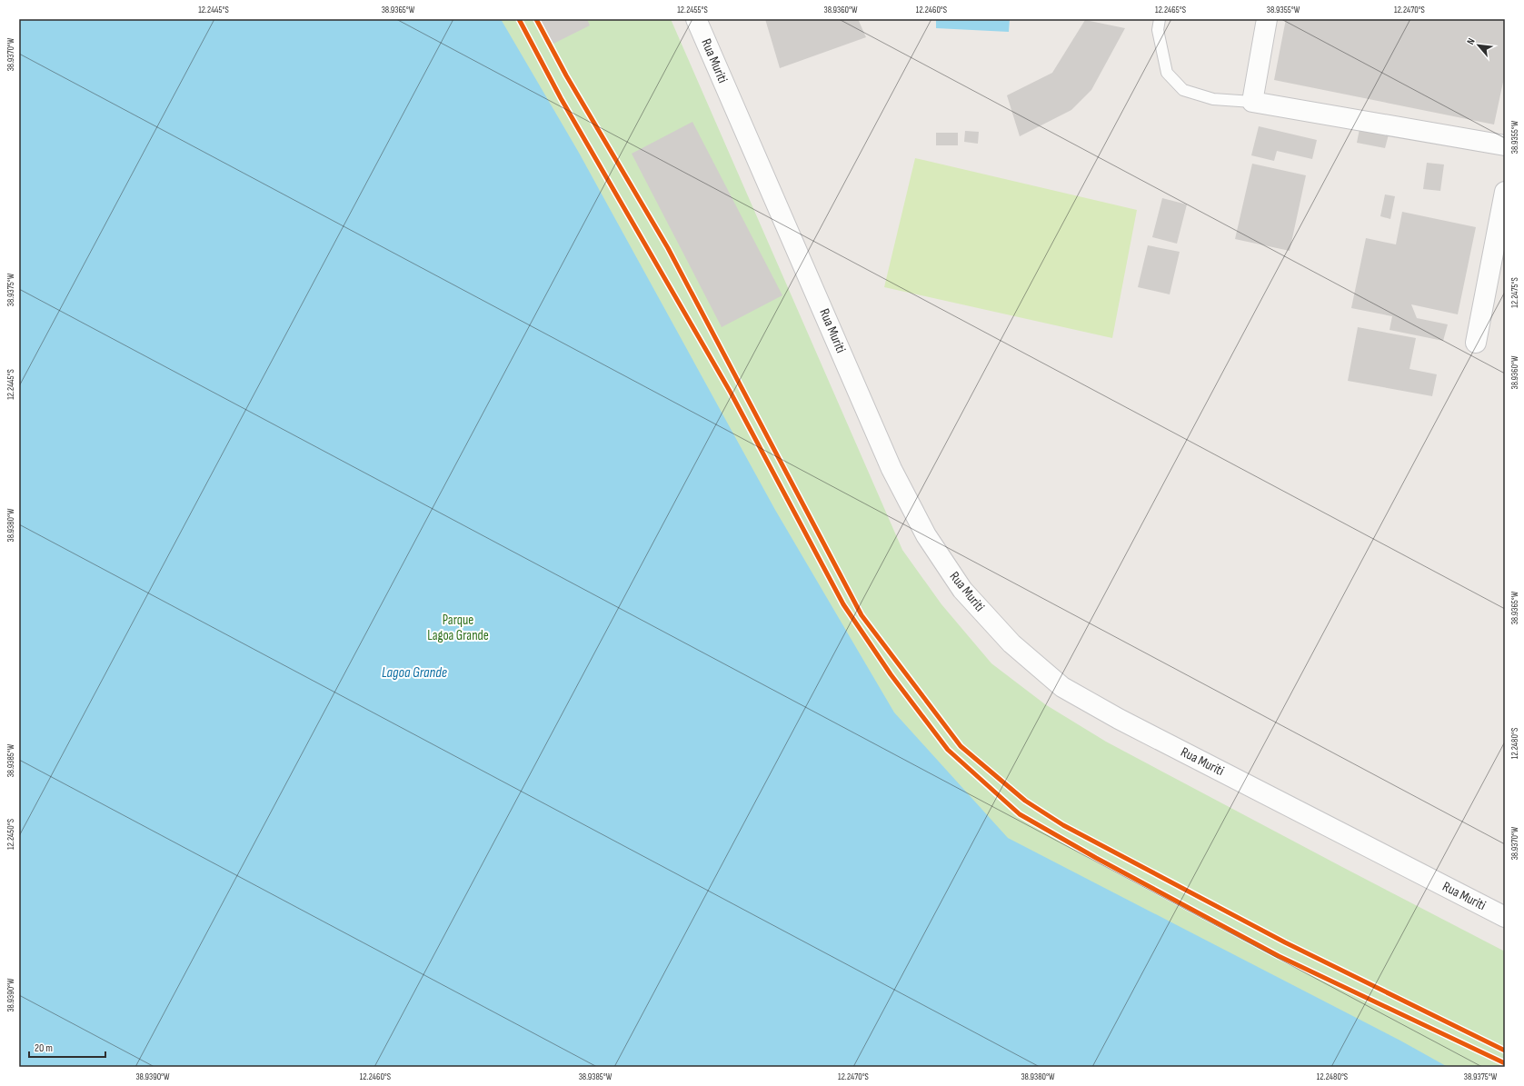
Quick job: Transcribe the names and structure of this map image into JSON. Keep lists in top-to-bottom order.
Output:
{
  "streets": {
    "street": ["Rua Muriti"]
  },
  "water": ["Lagoa Grande"],
  "parks": ["Parque Lagoa Grande"],
  "scale_bar": "20 m",
  "north": "top left",
  "coordinates": [
    "12.2445°S",
    "38.9365°W",
    "12.2455°S",
    "38.9360°W",
    "12.2460°S",
    "12.2465°S",
    "38.9355°W",
    "12.2470°S",
    "38.9370°W",
    "38.9375°W",
    "12.2475°S",
    "38.9380°W",
    "12.2480°S",
    "38.9385°W",
    "12.2450°S",
    "38.9390°W"
  ]
}
